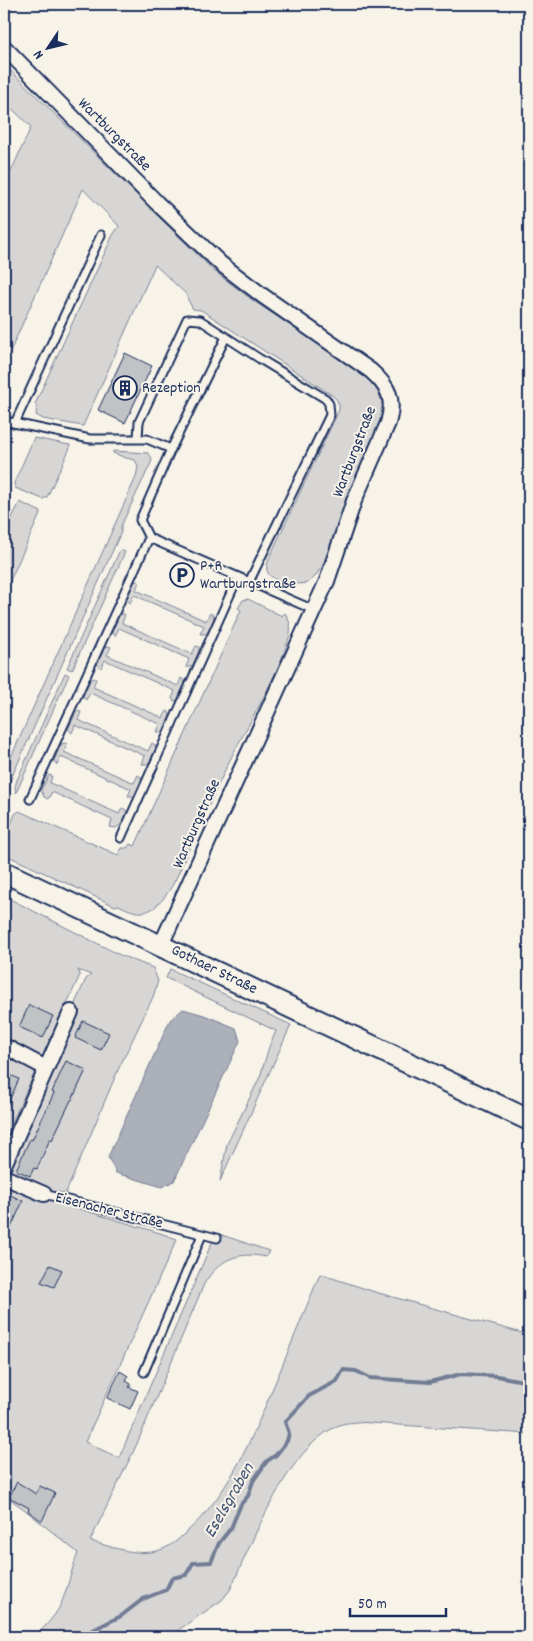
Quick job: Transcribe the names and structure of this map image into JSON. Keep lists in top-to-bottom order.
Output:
{
  "streets": {
    "main road": ["Gothaer Straße"],
    "street": ["Wartburgstraße", "Eisenacher Straße"]
  },
  "crossings": [
    ["Wartburgstraße", "Gothaer Straße"]
  ],
  "water": ["Eselsgraben"],
  "places": {
    "building": ["Rezeption"],
    "parking": ["P+R Wartburgstraße"]
  },
  "scale_bar": "50 m",
  "north": "bottom left"
}
